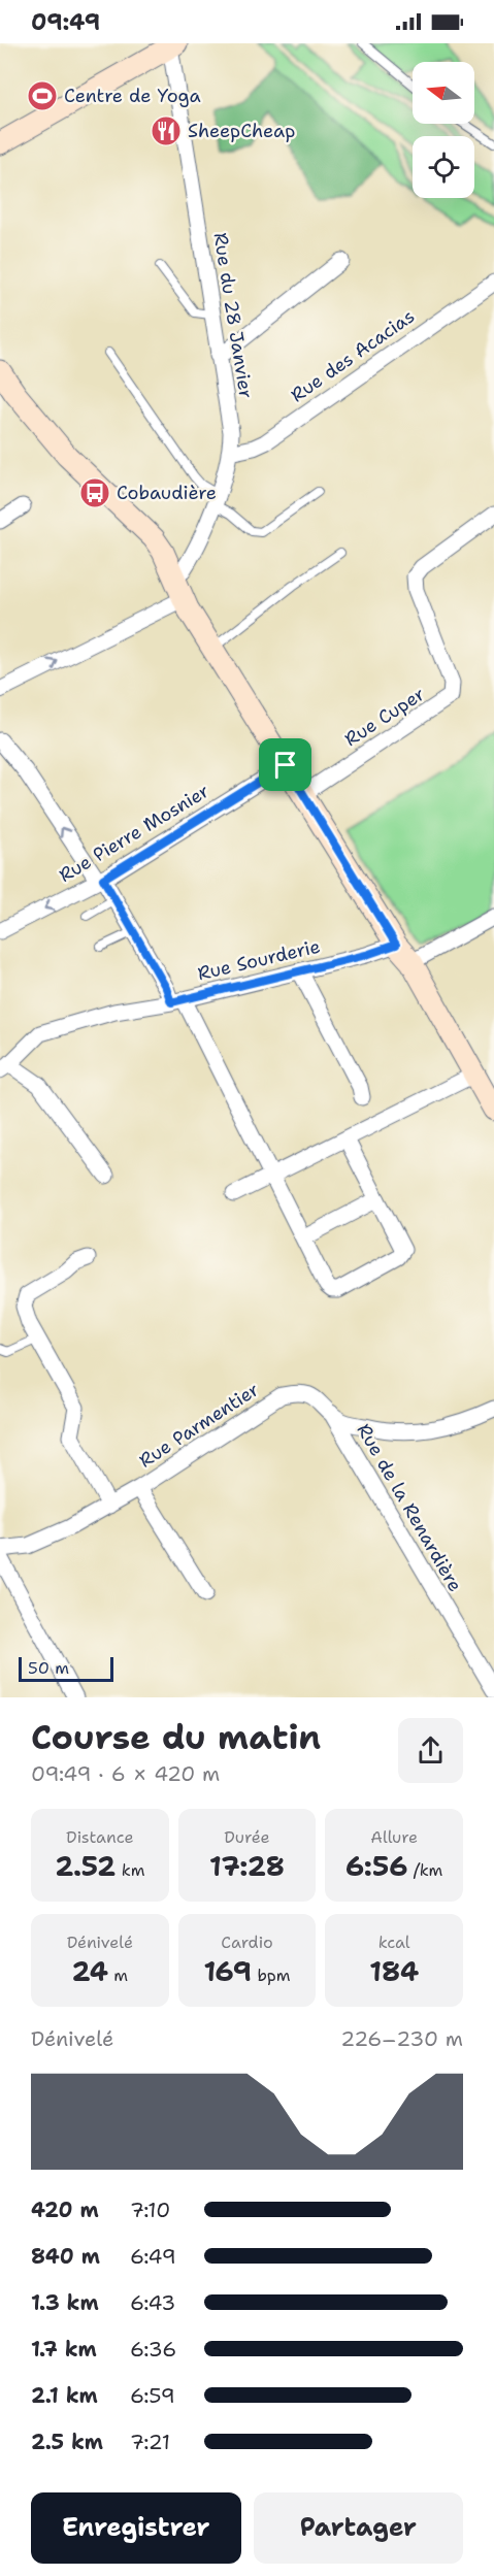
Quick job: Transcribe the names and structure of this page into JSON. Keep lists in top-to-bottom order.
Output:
{
  "streets": {
    "street": [
      "Rue du 28 Janvier",
      "Rue des Acacias",
      "Rue Cuper",
      "Rue Pierre Mosnier",
      "Rue Sourderie",
      "Rue Parmentier",
      "Rue de la Renardière"
    ]
  },
  "crossings": [
    ["Rue du 28 Janvier", "Rue des Acacias"],
    ["Rue Parmentier", "Rue de la Renardière"]
  ],
  "places": {
    "sports": ["Centre de Yoga"],
    "restaurant": ["SheepCheap"],
    "bus stop": ["Cobaudière"]
  },
  "scale_bar": "50 m",
  "north": "left",
  "page": {
    "status": "09:49",
    "scale": "50 m",
    "heading": ["Course du matin", "09:49 · 6 × 420 m"],
    "stats": [
      ["Distance", "2.52 km"],
      ["Durée", "17:28"],
      ["Allure", "6:56 /km"],
      ["Dénivelé", "24 m"],
      ["Cardio", "169 bpm"],
      ["kcal", "184"]
    ],
    "chart": ["Dénivelé", "226–230 m"],
    "list": [
      {
        "name": "420 m",
        "note": "7:10"
      },
      {
        "name": "840 m",
        "note": "6:49"
      },
      {
        "name": "1.3 km",
        "note": "6:43"
      },
      {
        "name": "1.7 km",
        "note": "6:36"
      },
      {
        "name": "2.1 km",
        "note": "6:59"
      },
      {
        "name": "2.5 km",
        "note": "7:21"
      }
    ],
    "buttons": ["Enregistrer", "Partager"]
  }
}
